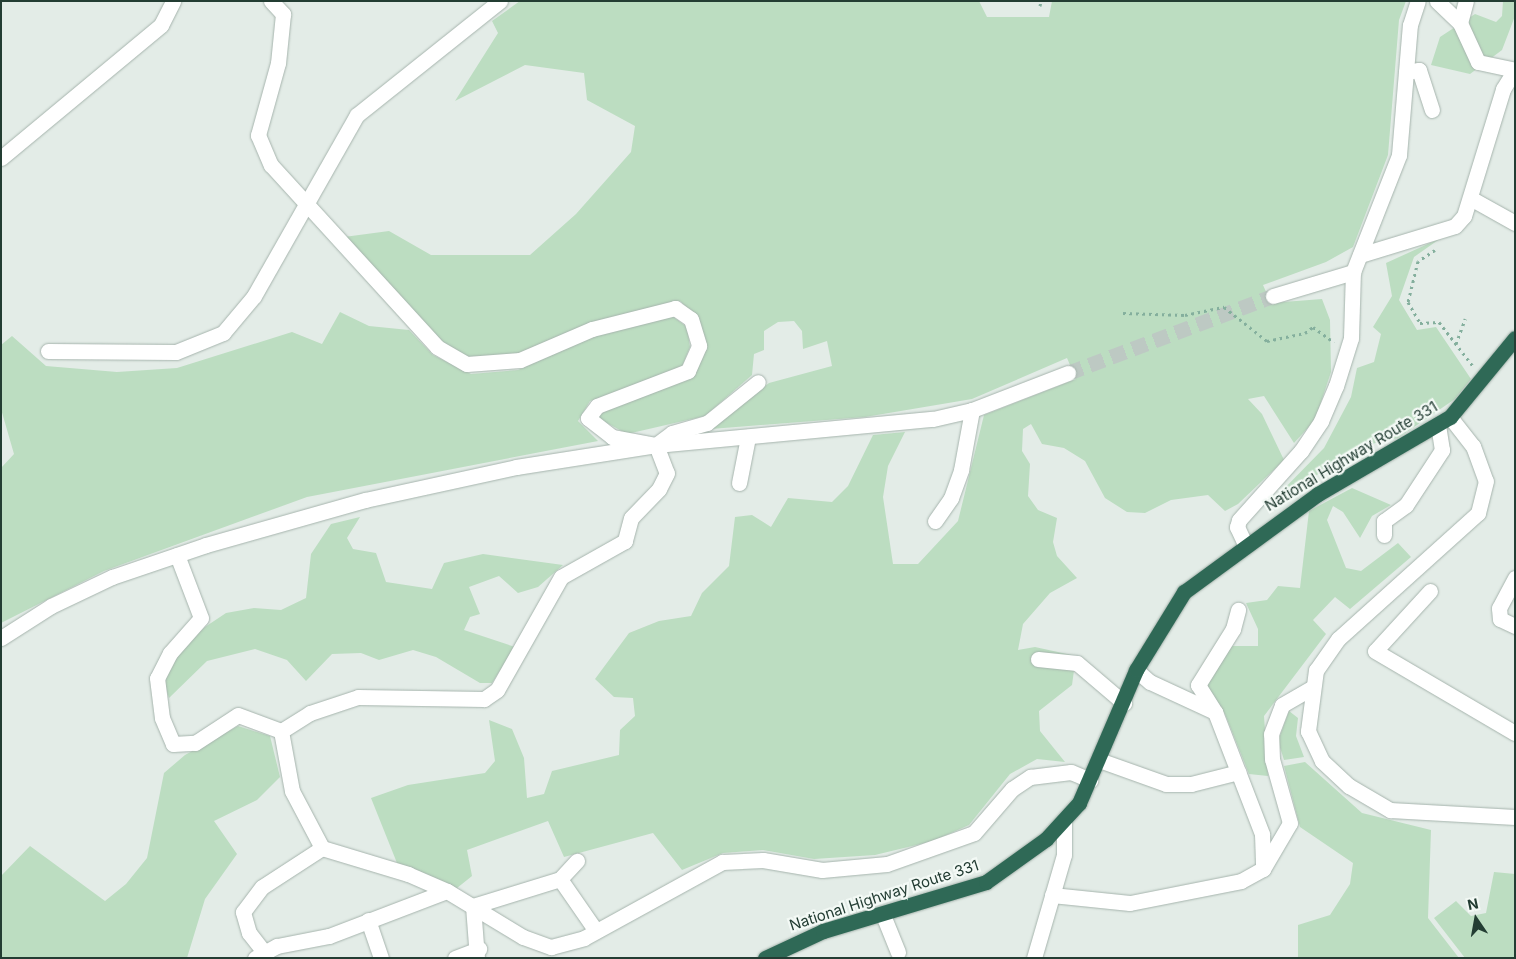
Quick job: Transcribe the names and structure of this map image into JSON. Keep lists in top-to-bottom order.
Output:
{
  "streets": {
    "highway": ["National Highway Route 331"]
  },
  "north": "top"
}
